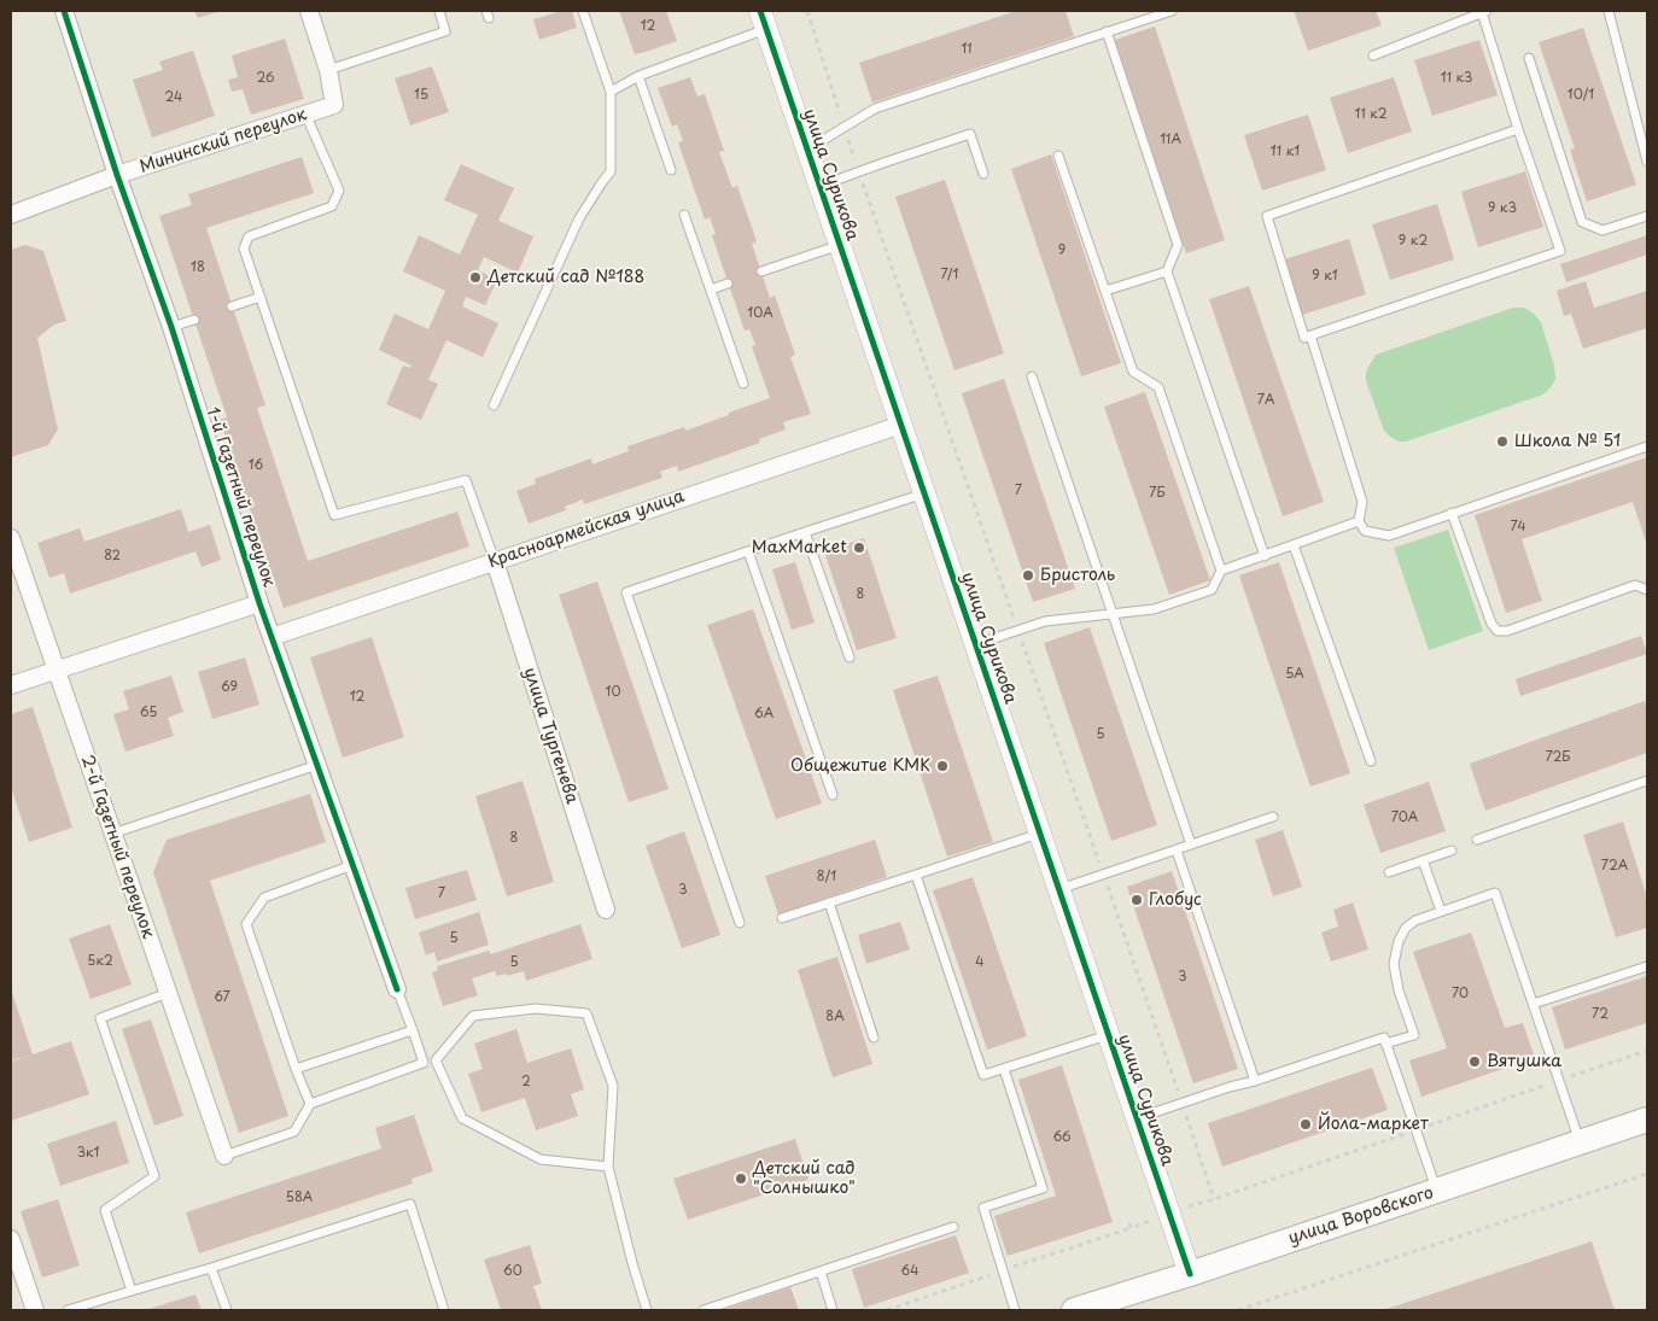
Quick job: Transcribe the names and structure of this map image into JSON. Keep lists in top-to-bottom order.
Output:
{
  "streets": {
    "main road": ["улица Воровского"],
    "street": [
      "Мининский переулок",
      "улица Сурикова",
      "1-й Газетный переулок",
      "Красноармейская улица",
      "улица Тургенева",
      "2-й Газетный переулок"
    ]
  },
  "crossings": [
    ["Мининский переулок", "1-й Газетный переулок"],
    ["улица Сурикова", "Красноармейская улица"],
    ["улица Сурикова", "улица Воровского"],
    ["1-й Газетный переулок", "Красноармейская улица"],
    ["Красноармейская улица", "улица Тургенева"]
  ],
  "places": [
    "Детский сад №188",
    "Школа № 51",
    "MaxMarket",
    "Бристоль",
    "Общежитие КМК",
    "Глобус",
    "Вятушка",
    "Йола-маркет",
    "Детский сад \"Солнышко\""
  ],
  "house_numbers": [
    "12",
    "11",
    "26",
    "11 к3",
    "15",
    "10/1",
    "24",
    "11 к2",
    "11А",
    "11 к1",
    "9 к3",
    "9 к2",
    "9",
    "18",
    "7/1",
    "9 к1",
    "10А",
    "7А",
    "16",
    "7",
    "7Б",
    "74",
    "82",
    "8",
    "5А",
    "69",
    "10",
    "12",
    "65",
    "6А",
    "5",
    "72Б",
    "70А",
    "8",
    "72А",
    "8/1",
    "3",
    "7",
    "5",
    "5к2",
    "5",
    "4",
    "3",
    "70",
    "67",
    "72",
    "8А",
    "2",
    "66",
    "3к1",
    "58А",
    "60",
    "64"
  ]
}
